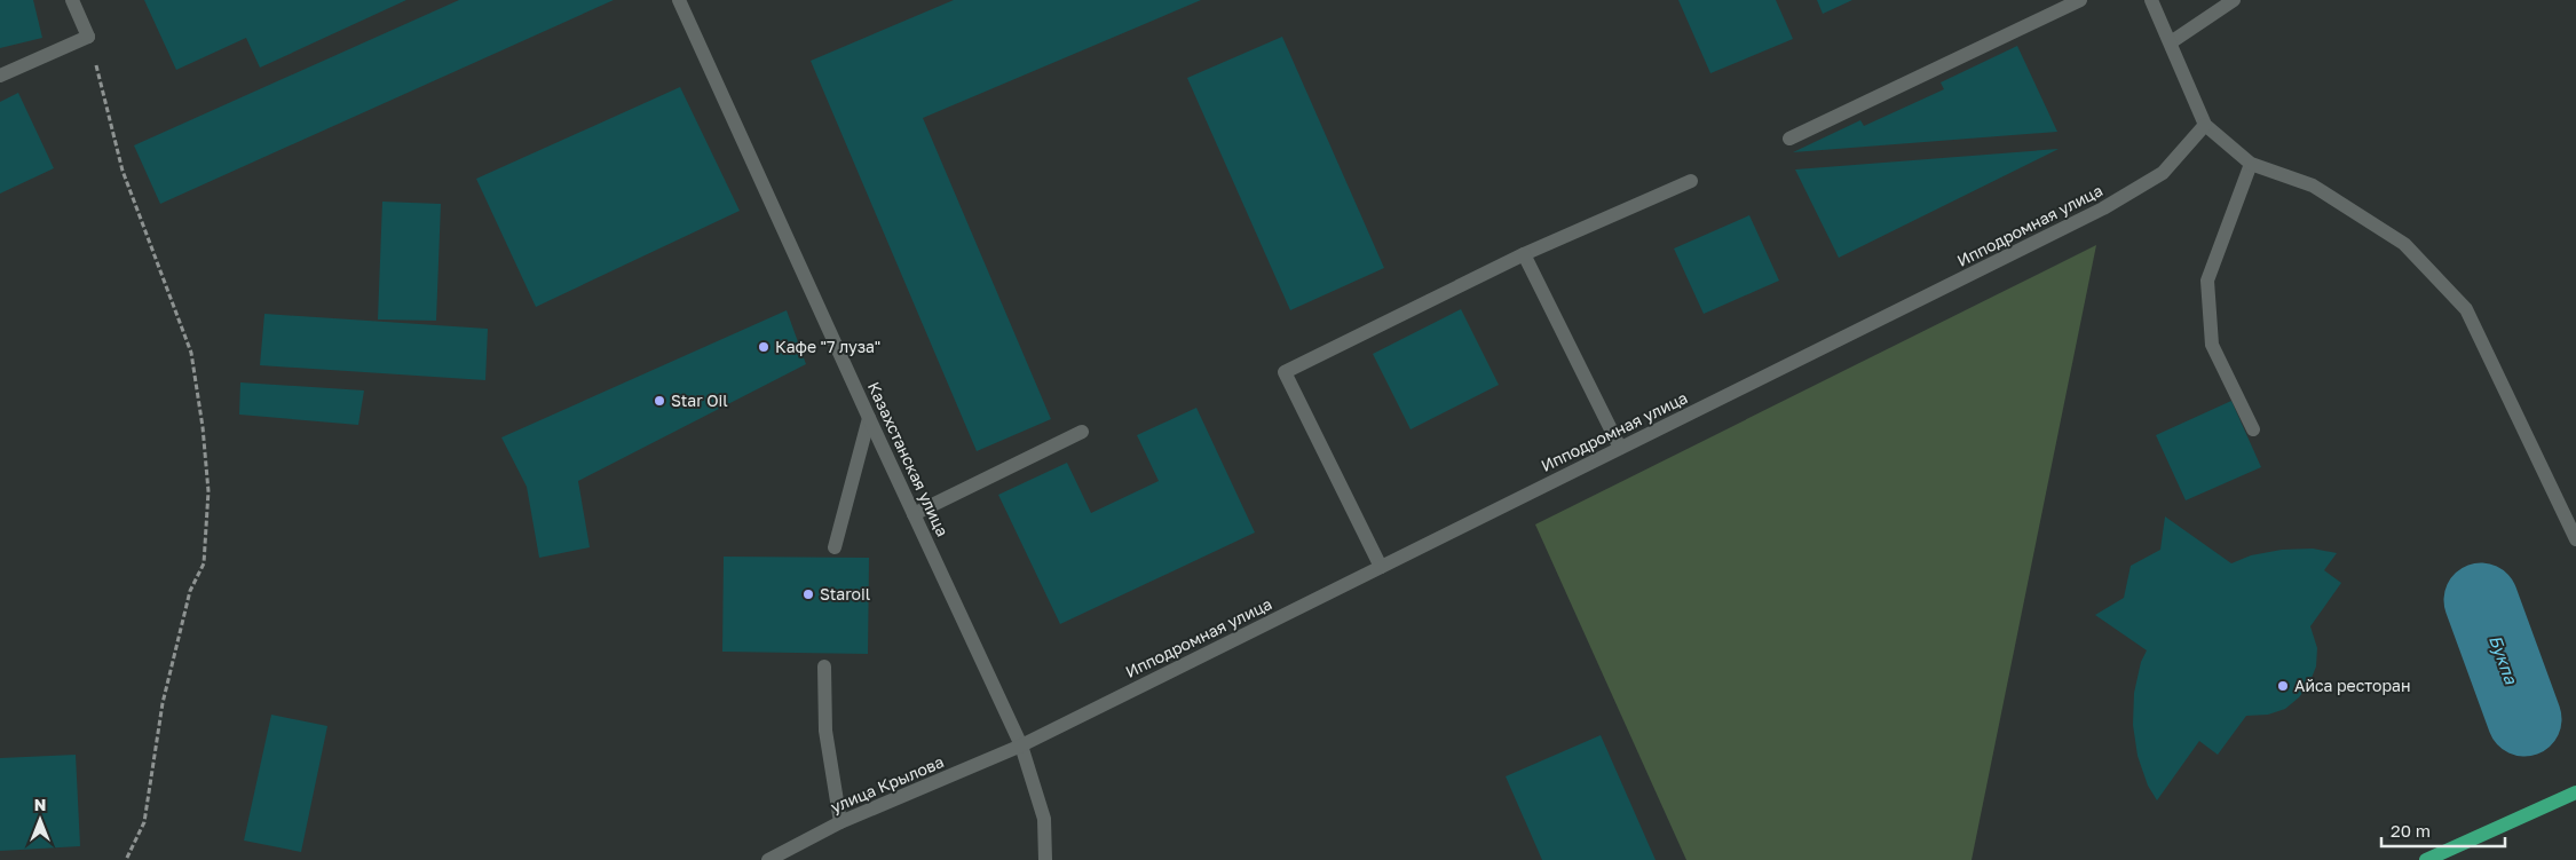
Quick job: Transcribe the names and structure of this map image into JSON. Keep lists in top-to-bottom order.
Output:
{
  "streets": {
    "street": ["Ипподромная улица", "Казахстанская улица", "улица Крылова"]
  },
  "crossings": [
    ["Ипподромная улица", "Казахстанская улица"],
    ["Ипподромная улица", "улица Крылова"],
    ["Казахстанская улица", "улица Крылова"]
  ],
  "water": ["Букпа"],
  "places": [
    "Кафе \"7 луза\"",
    "Star Oil",
    "Staroil",
    "Айса ресторан"
  ],
  "scale_bar": "20 m",
  "north": "top"
}
